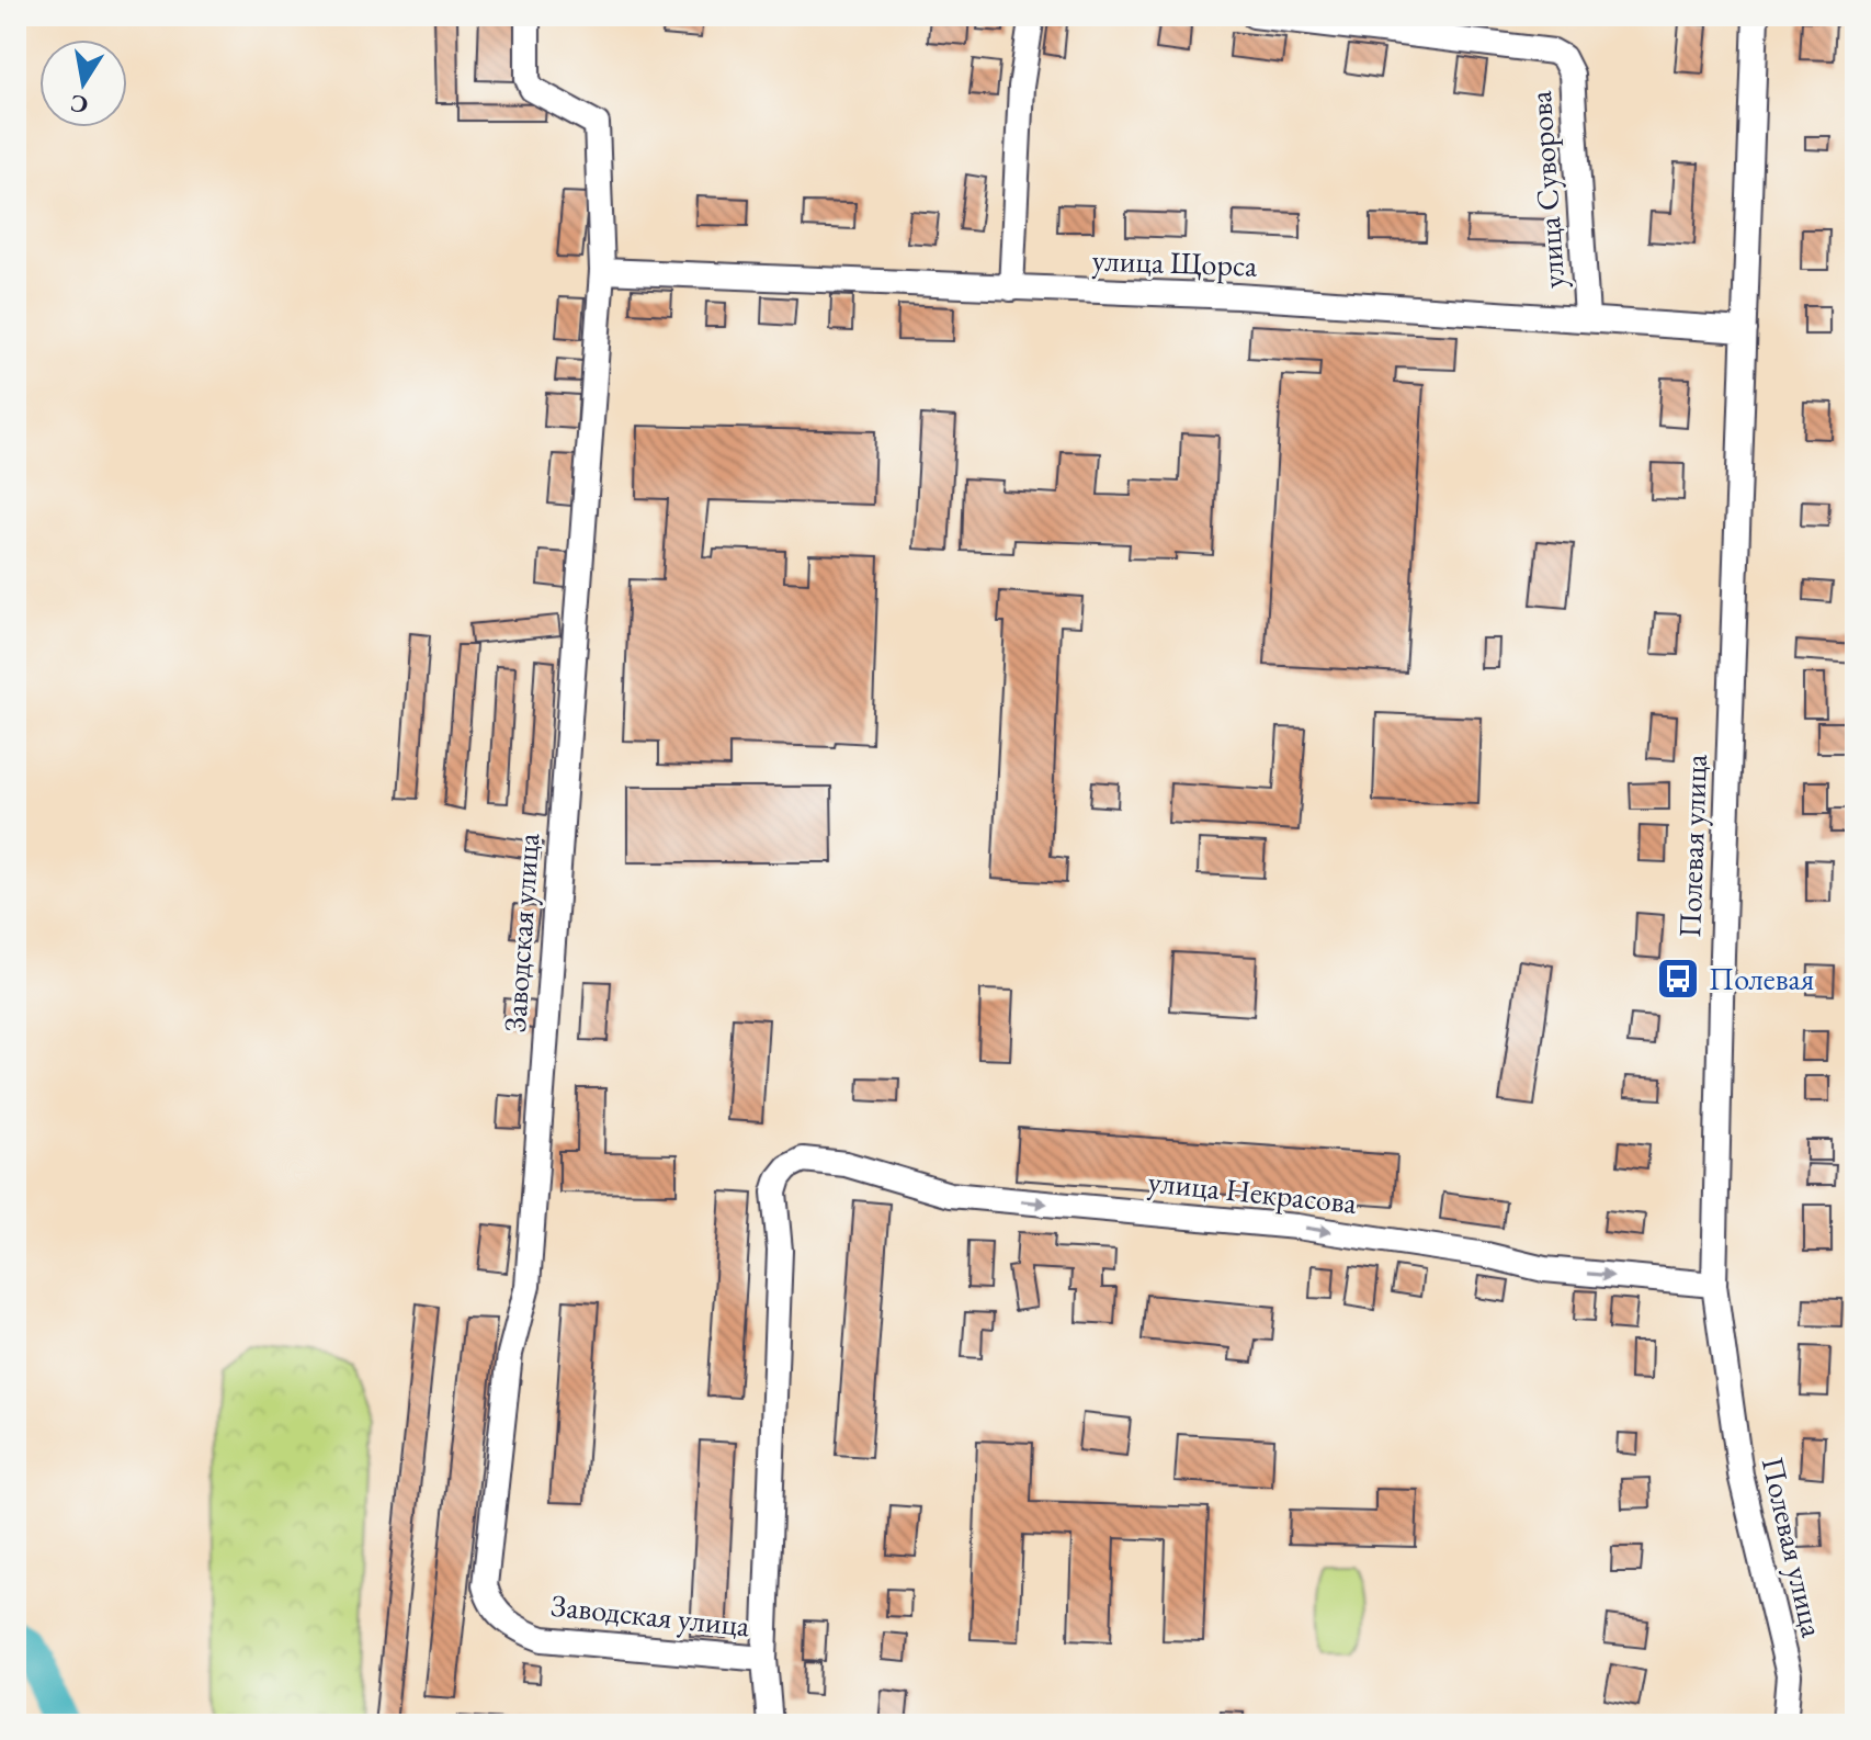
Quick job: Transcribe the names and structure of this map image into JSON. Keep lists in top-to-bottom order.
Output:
{
  "streets": {
    "street": [
      "улица Суворова",
      "улица Щорса",
      "Полевая улица",
      "Заводская улица",
      "улица Некрасова"
    ]
  },
  "crossings": [
    ["улица Суворова", "улица Щорса"],
    ["улица Щорса", "Полевая улица"],
    ["улица Щорса", "Заводская улица"],
    ["Полевая улица", "улица Некрасова"],
    ["Заводская улица", "улица Некрасова"]
  ],
  "one_way": ["улица Некрасова"],
  "places": {
    "bus stop": ["Полевая"]
  },
  "north": "bottom"
}
